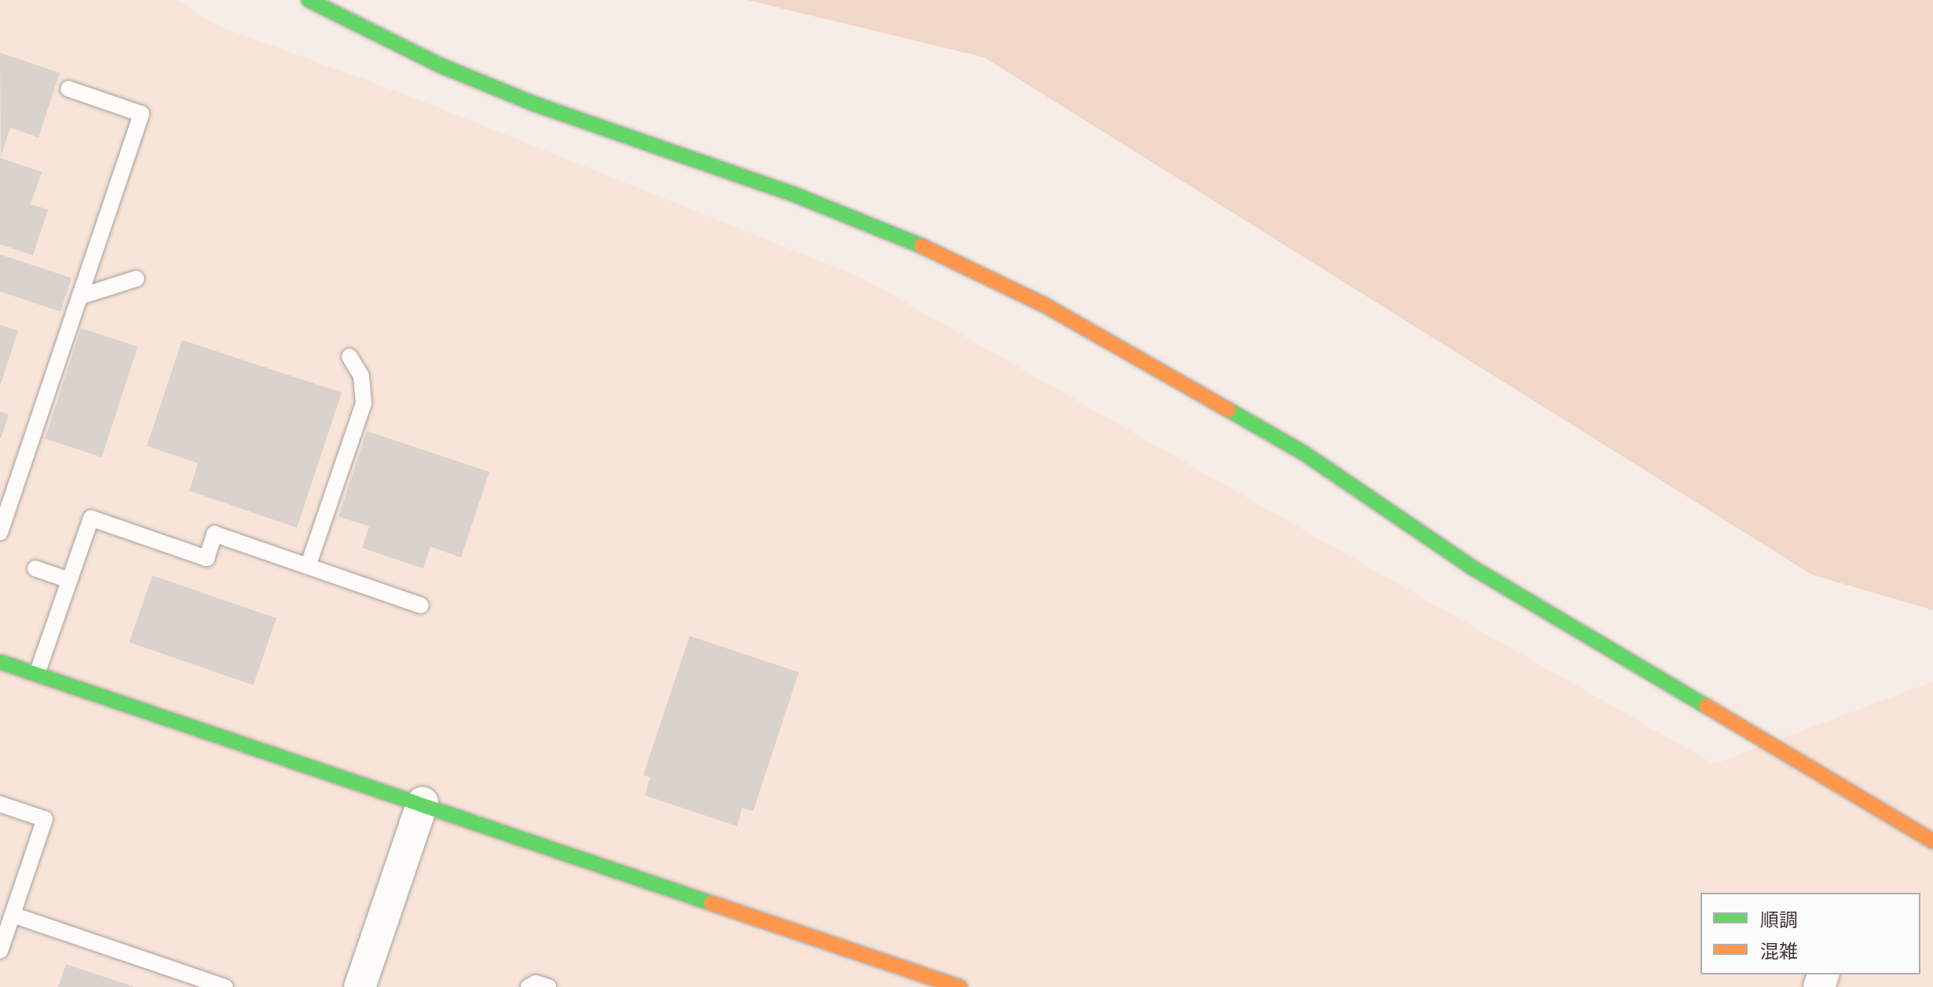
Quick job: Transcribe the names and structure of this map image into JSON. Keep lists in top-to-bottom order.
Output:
{
  "legend": ["順調", "混雑"]
}
